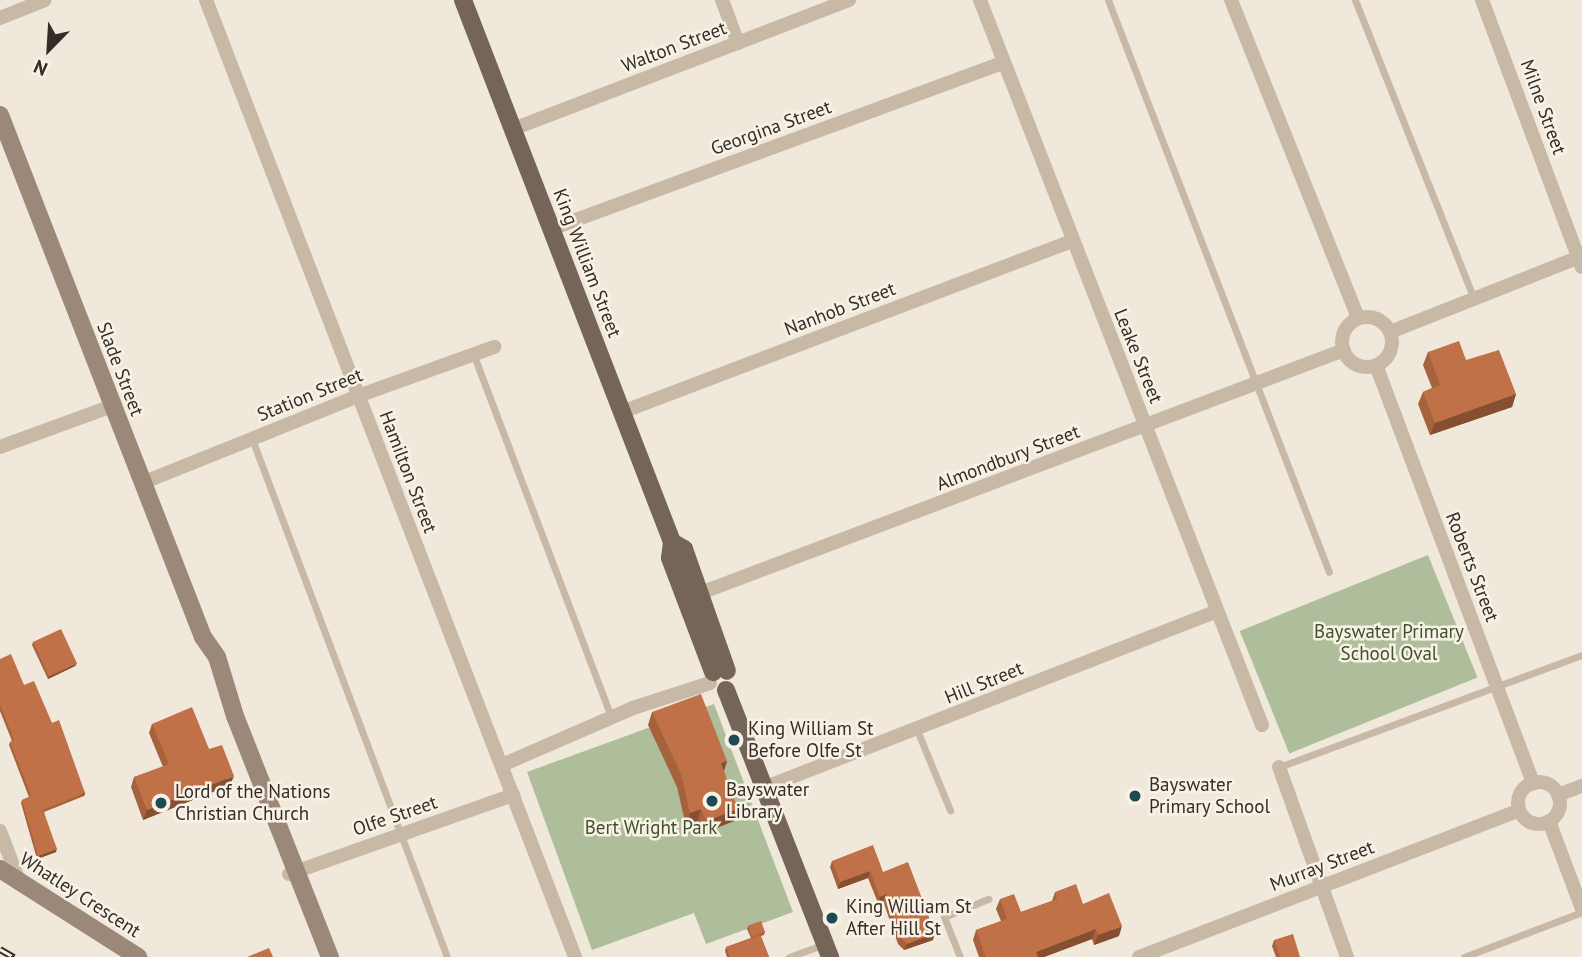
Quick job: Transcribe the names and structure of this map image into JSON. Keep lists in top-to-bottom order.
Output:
{
  "streets": {
    "main road": ["King William Street"],
    "street": [
      "Walton Street",
      "Milne Street",
      "Georgina Street",
      "Nanhob Street",
      "Leake Street",
      "Slade Street",
      "Station Street",
      "Almondbury Street",
      "Hamilton Street",
      "Roberts Street",
      "Hill Street",
      "Olfe Street",
      "Murray Street",
      "Whatley Crescent"
    ]
  },
  "crossings": [
    ["Walton Street", "King William Street"],
    ["Georgina Street", "King William Street"],
    ["Georgina Street", "Leake Street"],
    ["King William Street", "Nanhob Street"],
    ["King William Street", "Almondbury Street"],
    ["King William Street", "Hill Street"],
    ["Nanhob Street", "Leake Street"],
    ["Leake Street", "Almondbury Street"],
    ["Leake Street", "Hill Street"],
    ["Slade Street", "Station Street"],
    ["Slade Street", "Olfe Street"],
    ["Station Street", "Hamilton Street"],
    ["Almondbury Street", "Roberts Street"],
    ["Hamilton Street", "Olfe Street"],
    ["Roberts Street", "Murray Street"]
  ],
  "parks": ["Bayswater Primary School Oval", "Bert Wright Park"],
  "places": [
    "King William St Before Olfe St",
    "Bayswater Primary School",
    "Bayswater Library",
    "Lord of the Nations Christian Church",
    "King William St After Hill St"
  ],
  "north": "bottom left"
}
